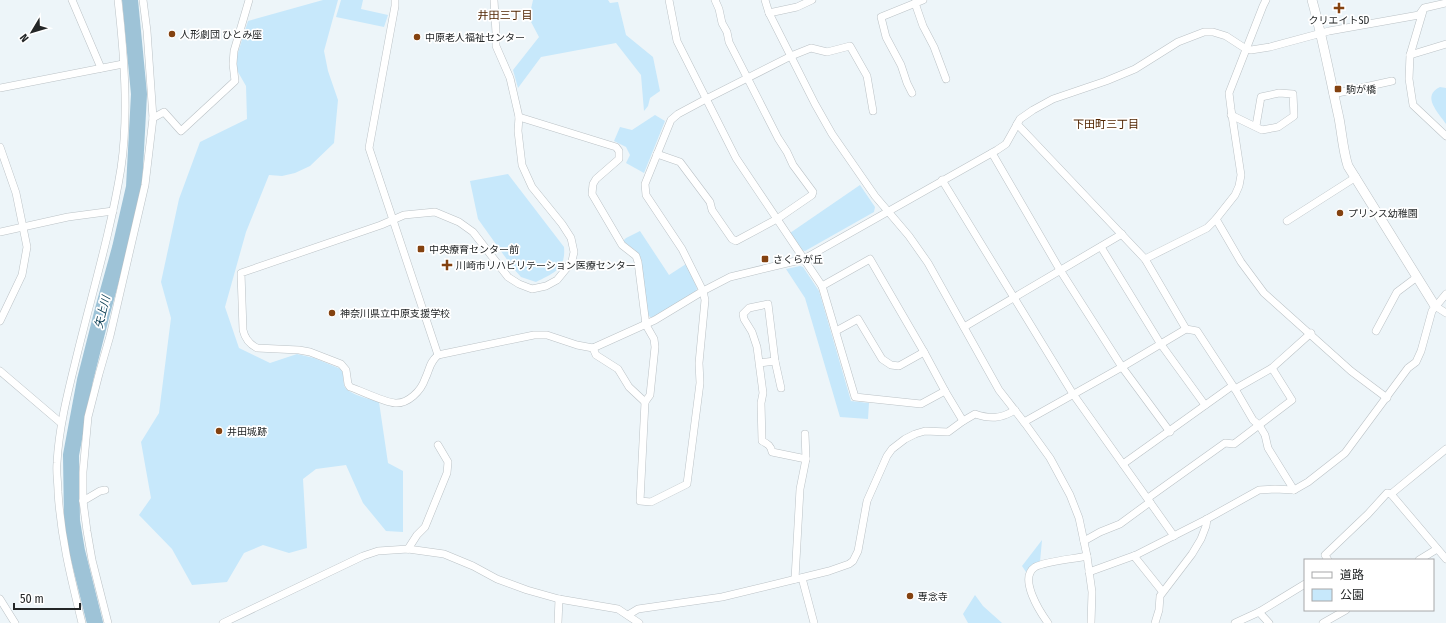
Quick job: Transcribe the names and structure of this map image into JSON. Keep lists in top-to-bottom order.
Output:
{
  "districts": ["井田三丁目", "下田町三丁目"],
  "water": ["矢上川"],
  "places": {
    "health": ["クリエイトSD", "川崎市リハビリテーション医療センター"],
    "other": [
      "人形劇団 ひとみ座",
      "中原老人福祉センター",
      "プリンス幼稚園",
      "神奈川県立中原支援学校",
      "井田城跡",
      "専念寺"
    ],
    "transit": ["駒が橋", "中央療育センター前", "さくらが丘"]
  },
  "legend": ["道路", "公園"],
  "scale_bar": "50 m",
  "north": "bottom left"
}
